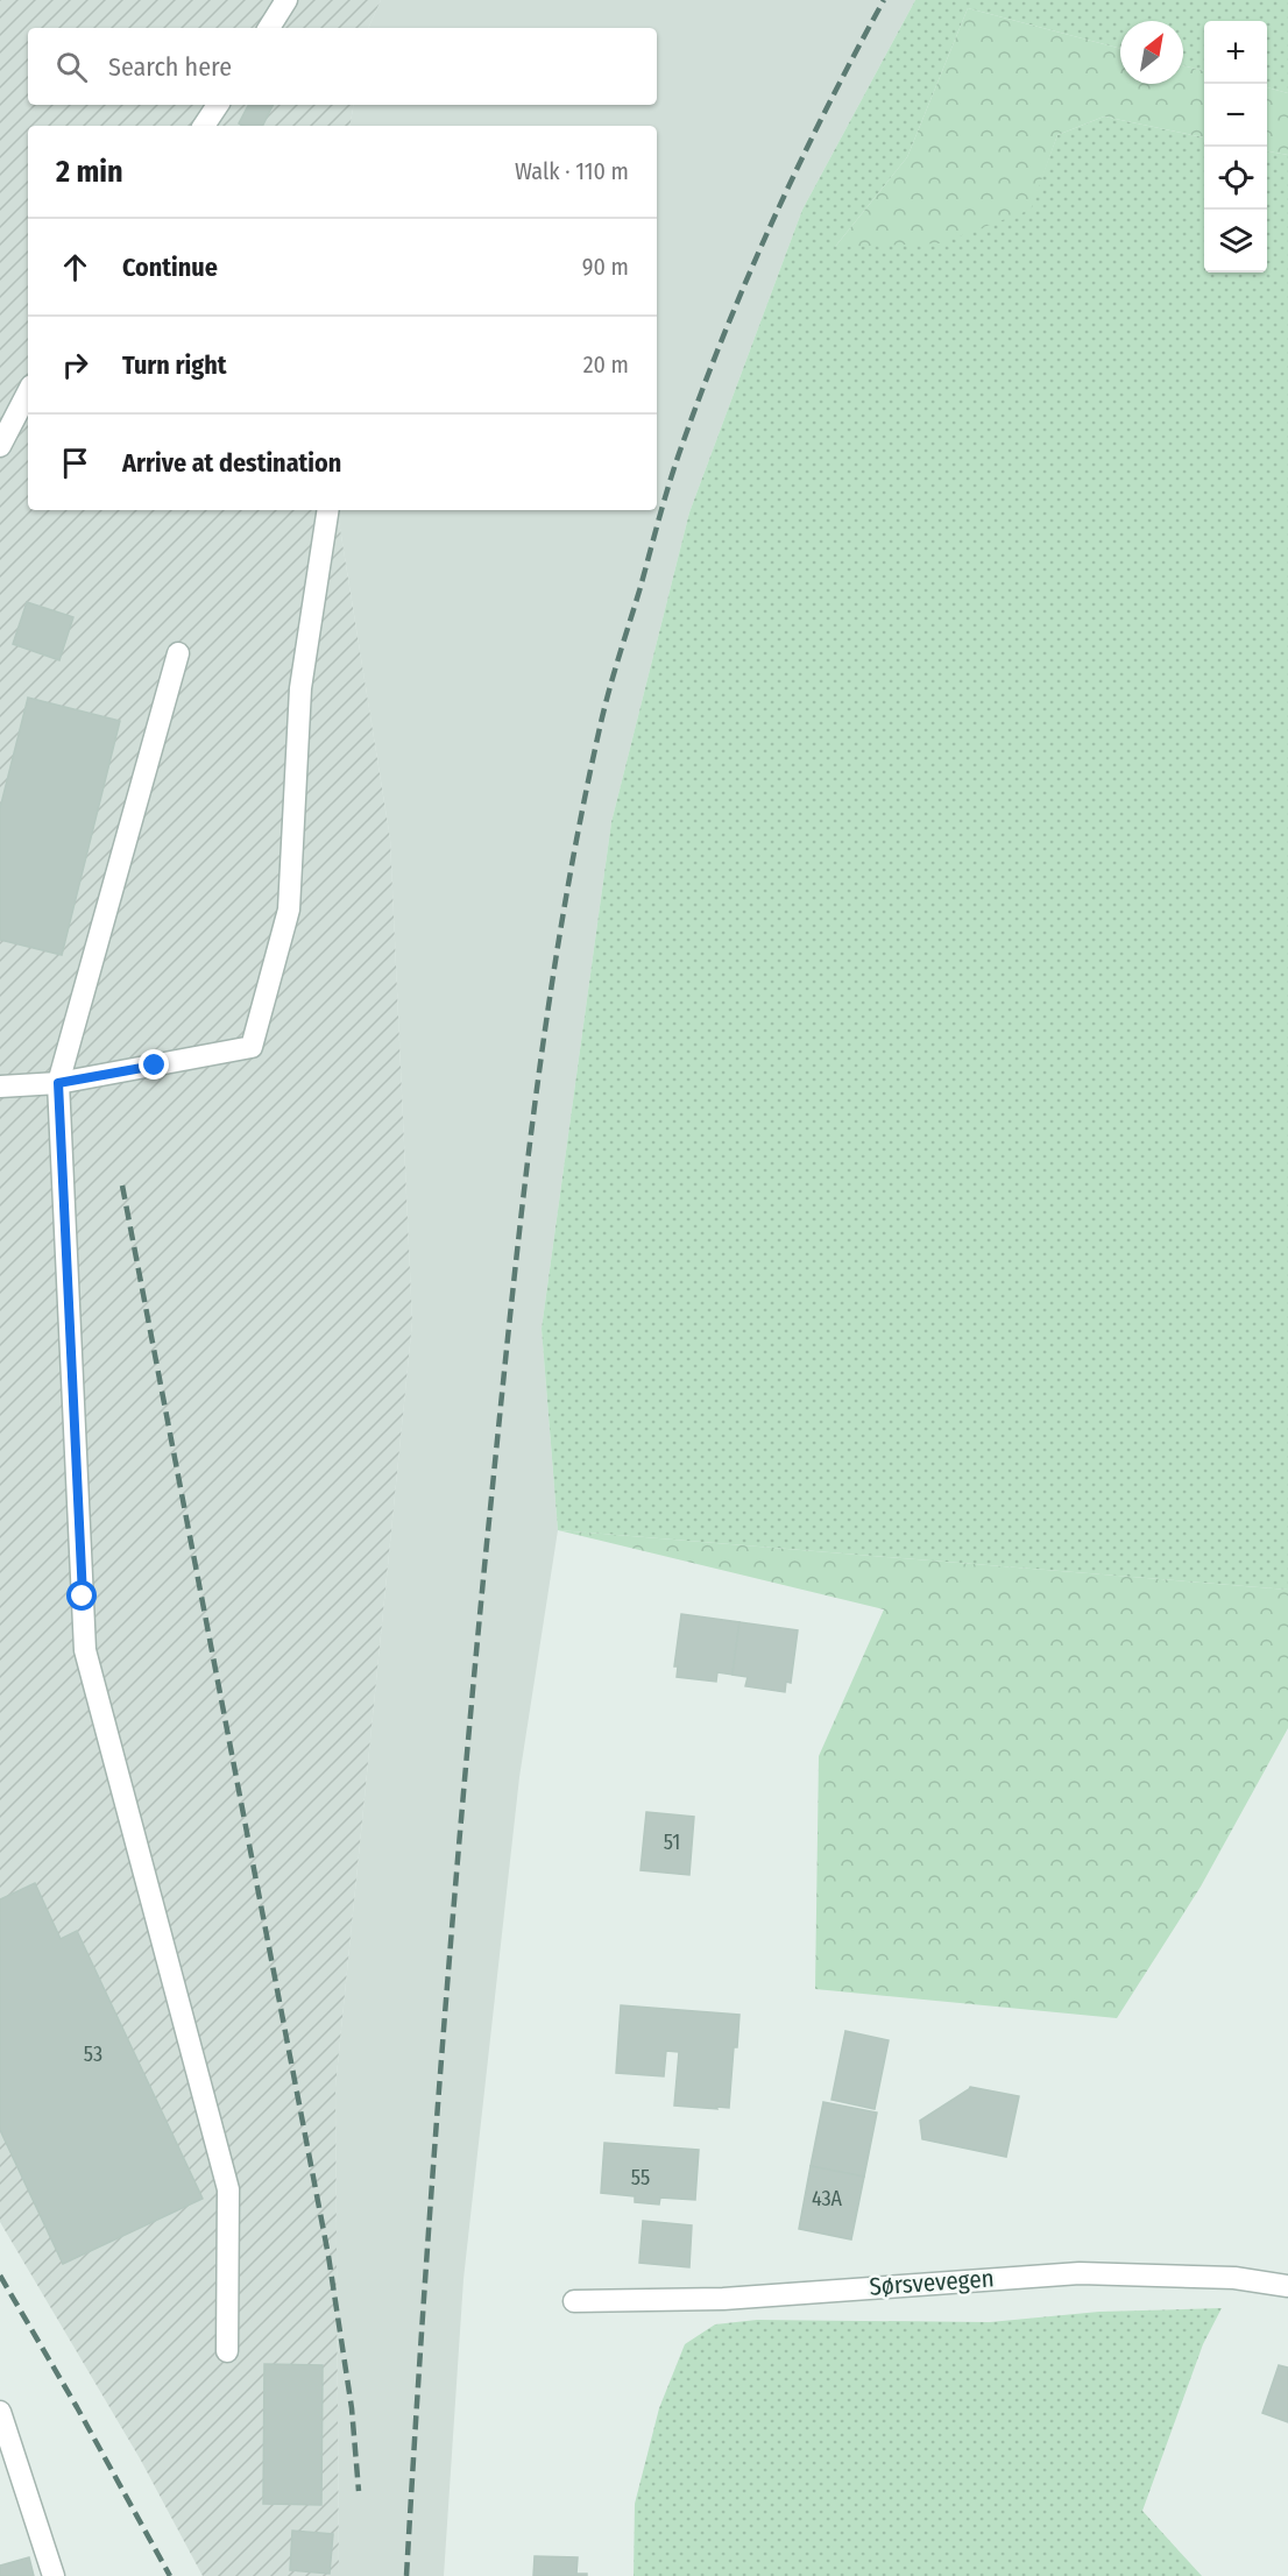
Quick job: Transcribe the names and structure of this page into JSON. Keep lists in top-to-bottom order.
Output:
{
  "streets": {
    "street": ["Sørsvevegen"]
  },
  "house_numbers": [
    "51",
    "53",
    "55",
    "43A"
  ],
  "north": "top right",
  "page": {
    "map_buttons": ["+", "−"],
    "search": "Search here",
    "heading": ["2 min", "Walk · 110 m"],
    "list": [
      ["Continue", "90 m"],
      ["Turn right", "20 m"],
      "Arrive at destination"
    ]
  }
}
